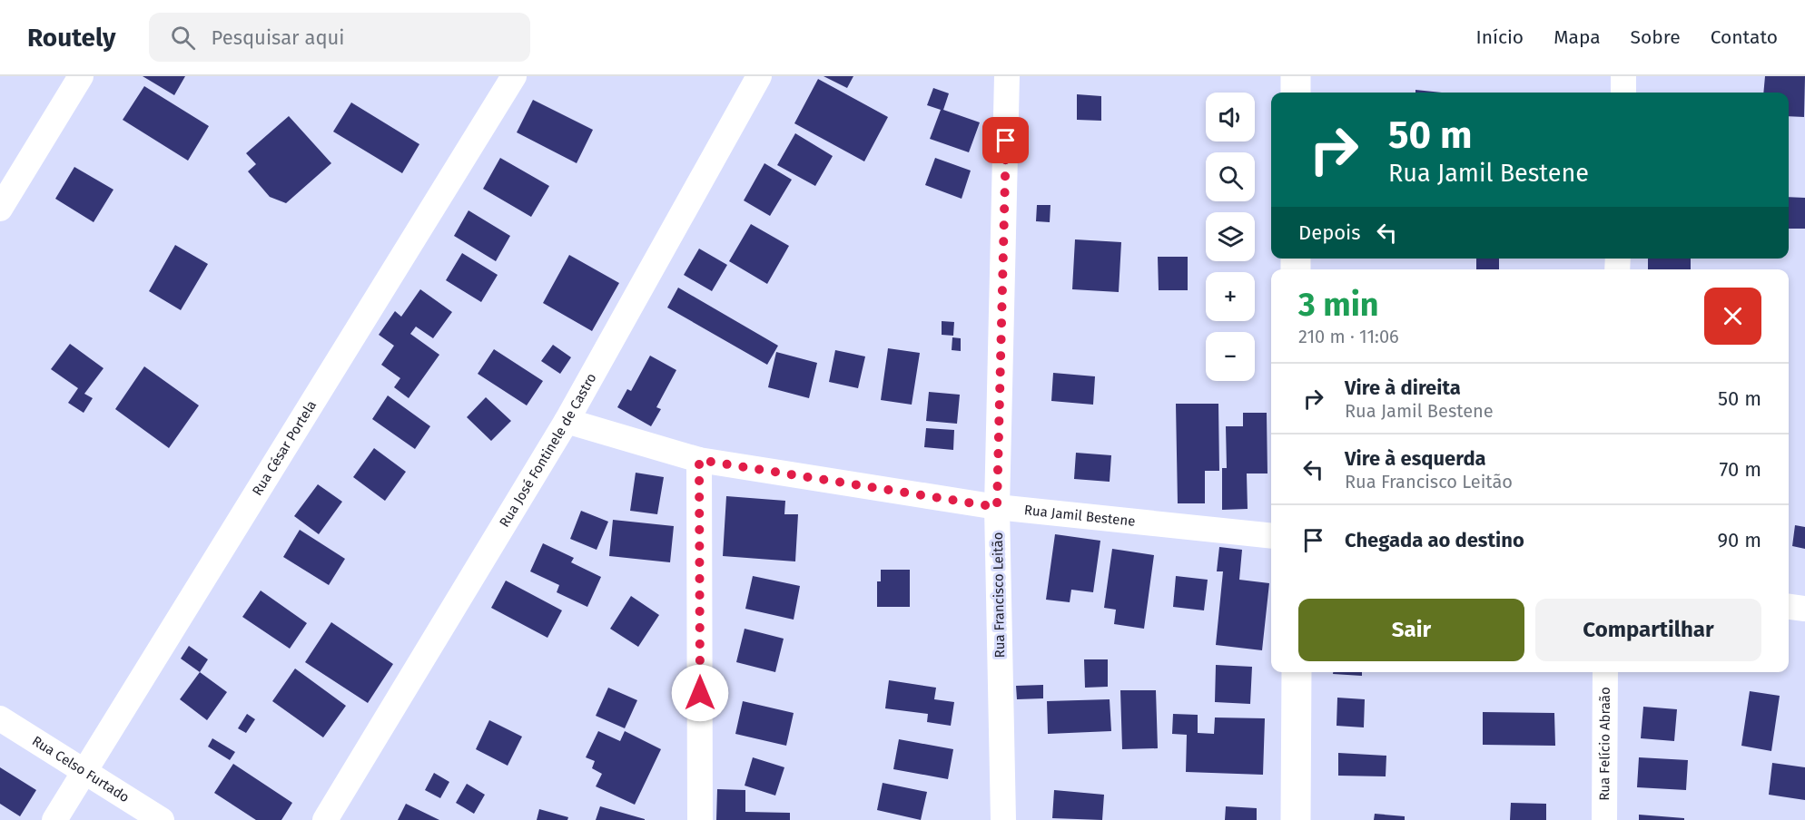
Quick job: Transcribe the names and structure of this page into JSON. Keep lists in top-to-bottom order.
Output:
{
  "streets": {
    "street": [
      "Rua César Portela",
      "Rua José Fontinele de Castro",
      "Rua Jamil Bestene",
      "Rua Francisco Leitão",
      "Rua Felício Abraão",
      "Rua Celso Furtado"
    ]
  },
  "crossings": [
    ["Rua César Portela", "Rua Celso Furtado"],
    ["Rua José Fontinele de Castro", "Rua Jamil Bestene"],
    ["Rua Jamil Bestene", "Rua Francisco Leitão"]
  ],
  "page": {
    "header": "Routely",
    "search": "Pesquisar aqui",
    "nav": [
      "Início",
      "Mapa",
      "Sobre",
      "Contato"
    ],
    "map_buttons": ["+", "−"],
    "turn": ["50 m", "Rua Jamil Bestene"],
    "then": "Depois",
    "heading": ["3 min", "210 m · 11:06"],
    "list": [
      {
        "name": "Vire à direita",
        "note": "Rua Jamil Bestene",
        "value": "50 m"
      },
      {
        "name": "Vire à esquerda",
        "note": "Rua Francisco Leitão",
        "value": "70 m"
      },
      {
        "name": "Chegada ao destino",
        "value": "90 m"
      }
    ],
    "buttons": ["Sair", "Compartilhar"]
  }
}
